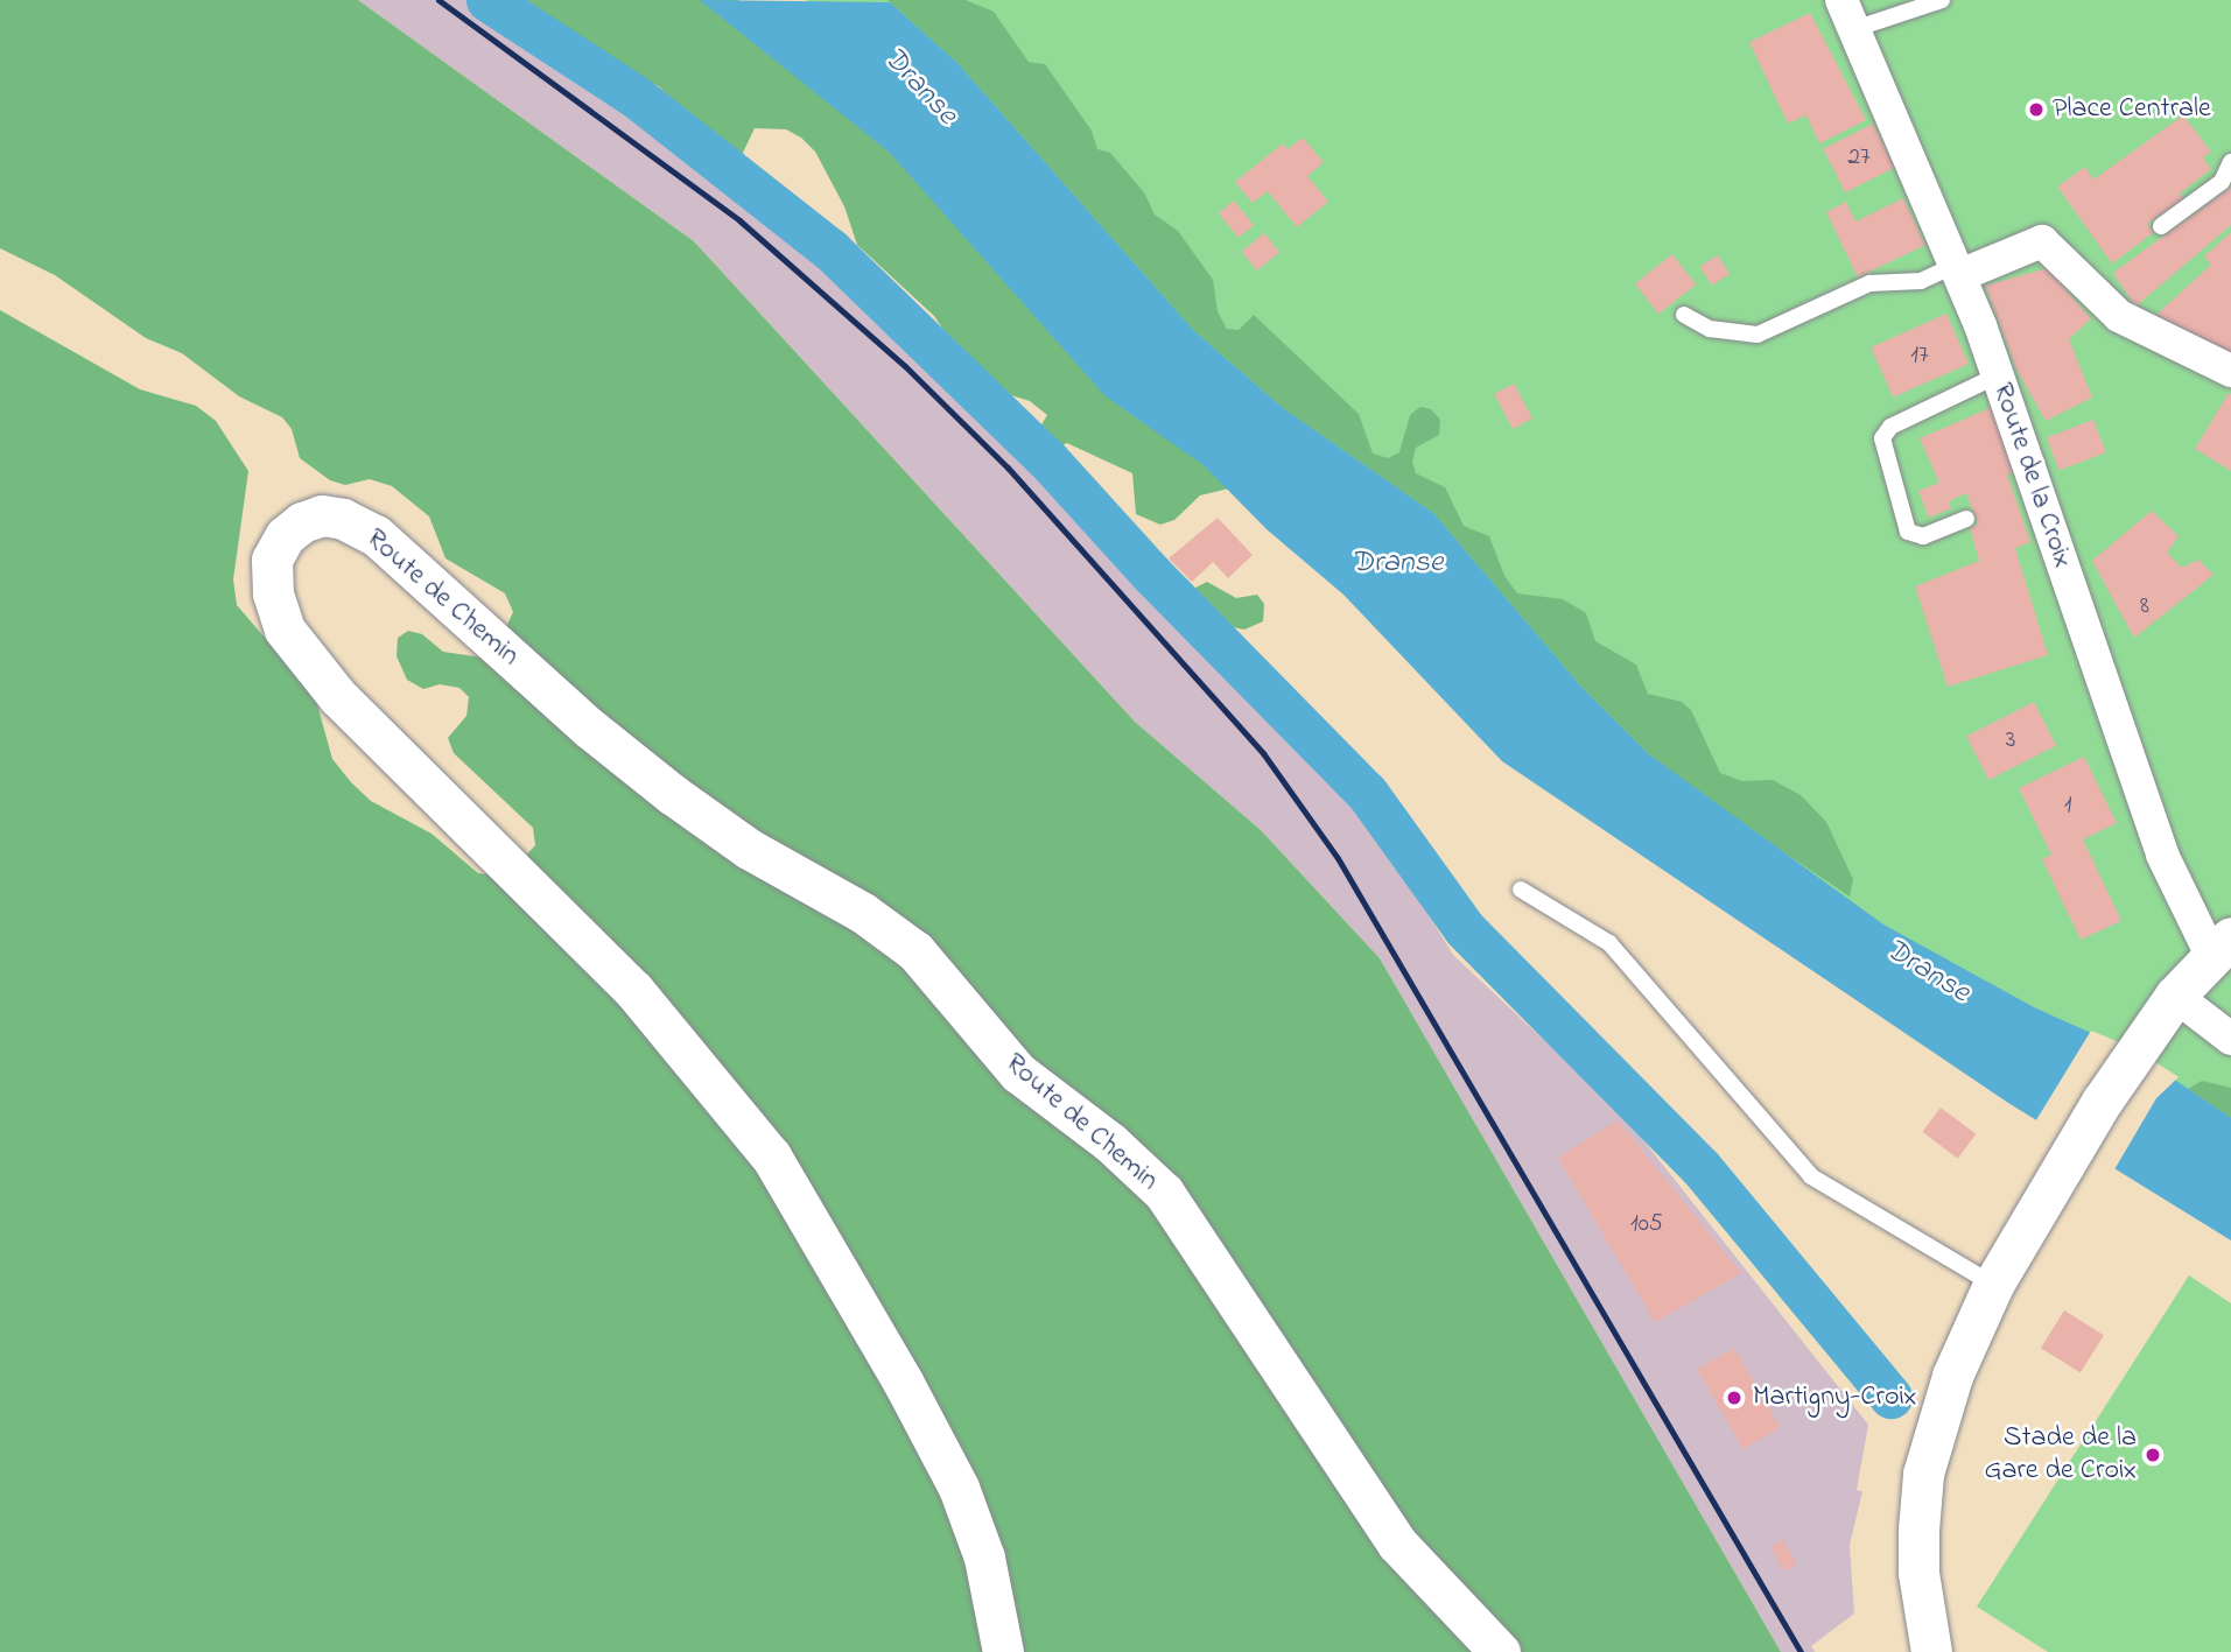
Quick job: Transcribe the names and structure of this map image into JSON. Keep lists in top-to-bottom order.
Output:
{
  "streets": {
    "street": ["Route de la Croix", "Route de Chemin"]
  },
  "water": ["Dranse"],
  "places": ["Place Centrale", "Martigny-Croix", "Stade de la Gare de Croix"],
  "house_numbers": [
    "27",
    "17",
    "8",
    "3",
    "1",
    "105"
  ]
}
